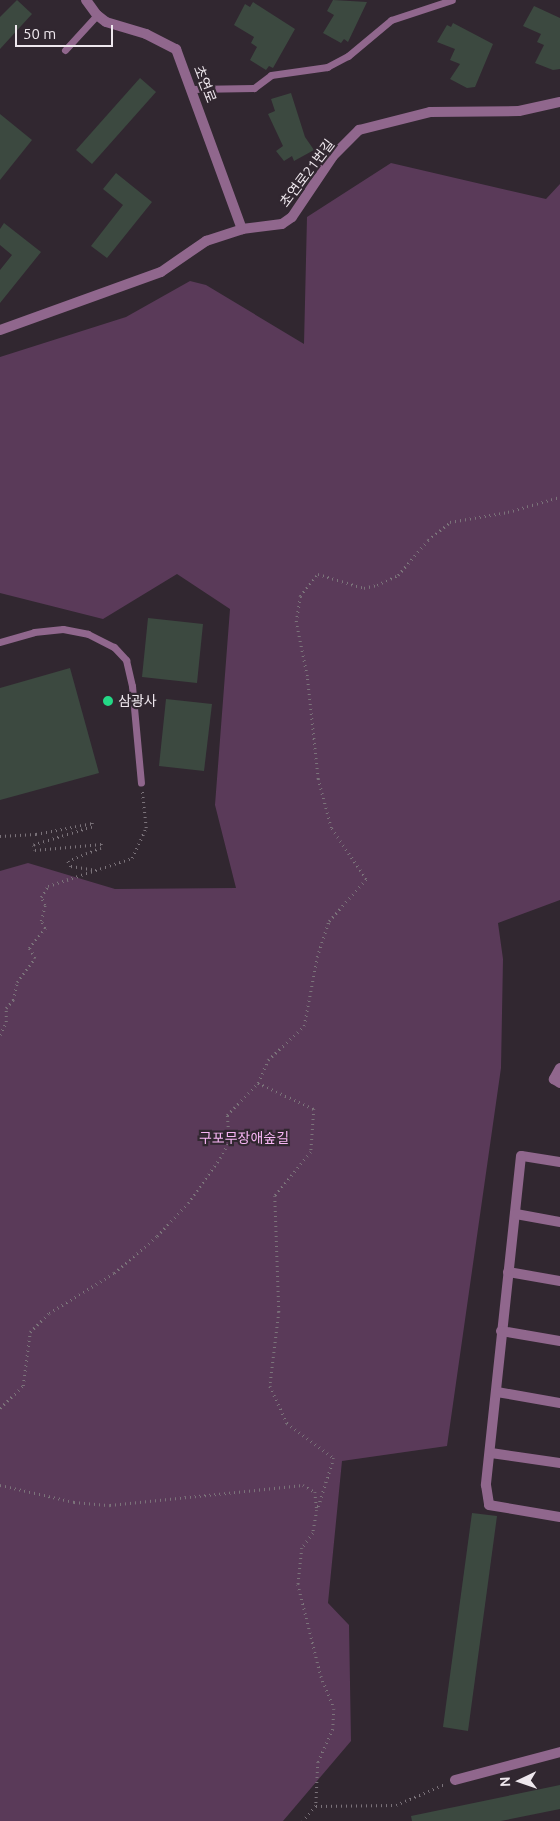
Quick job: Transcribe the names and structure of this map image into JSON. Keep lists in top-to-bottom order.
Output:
{
  "streets": {
    "street": ["초연로", "초연로21번길"]
  },
  "crossings": [
    ["초연로", "초연로21번길"]
  ],
  "parks": ["구포무장애숲길"],
  "places": ["삼광사"],
  "scale_bar": "50 m",
  "north": "left"
}
